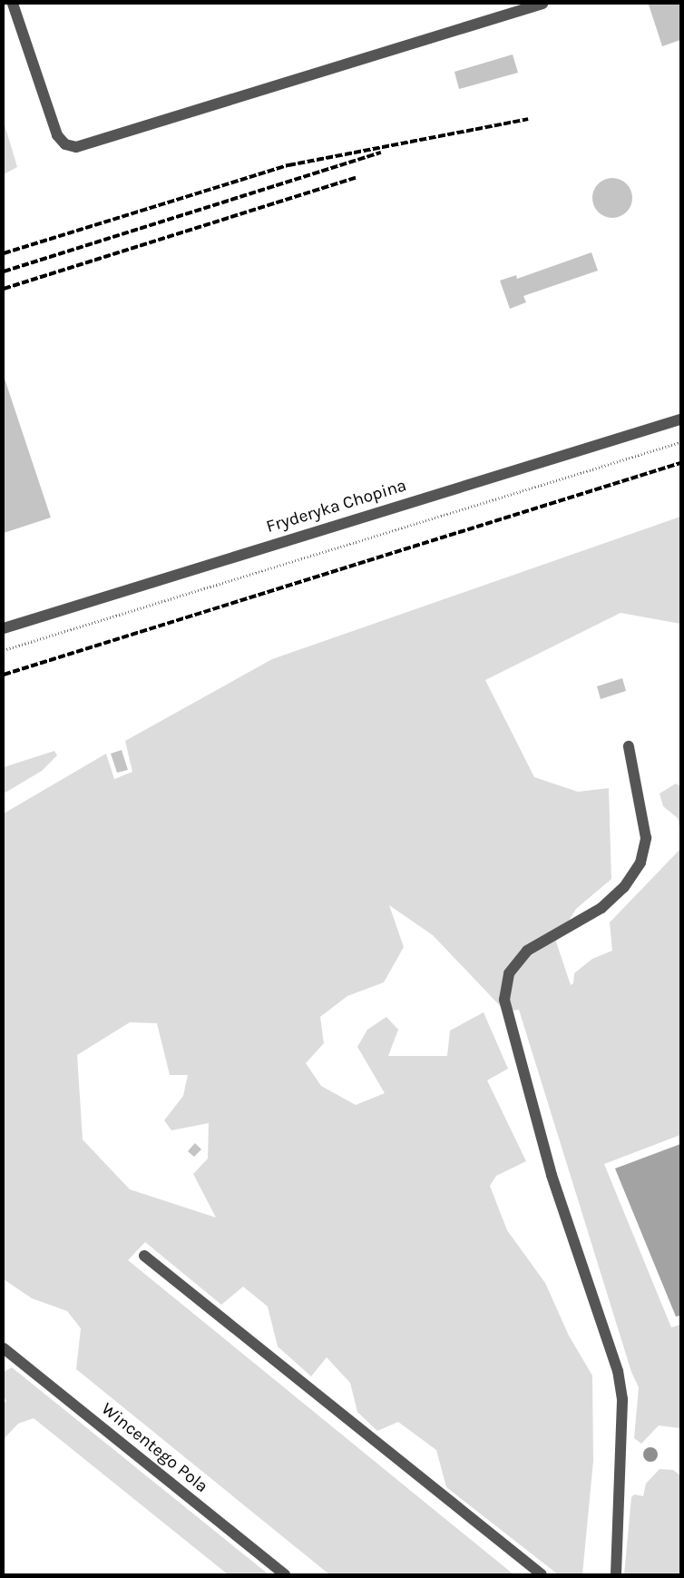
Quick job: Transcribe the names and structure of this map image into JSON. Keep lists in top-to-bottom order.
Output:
{
  "streets": {
    "street": ["Fryderyka Chopina", "Wincentego Pola"]
  }
}
